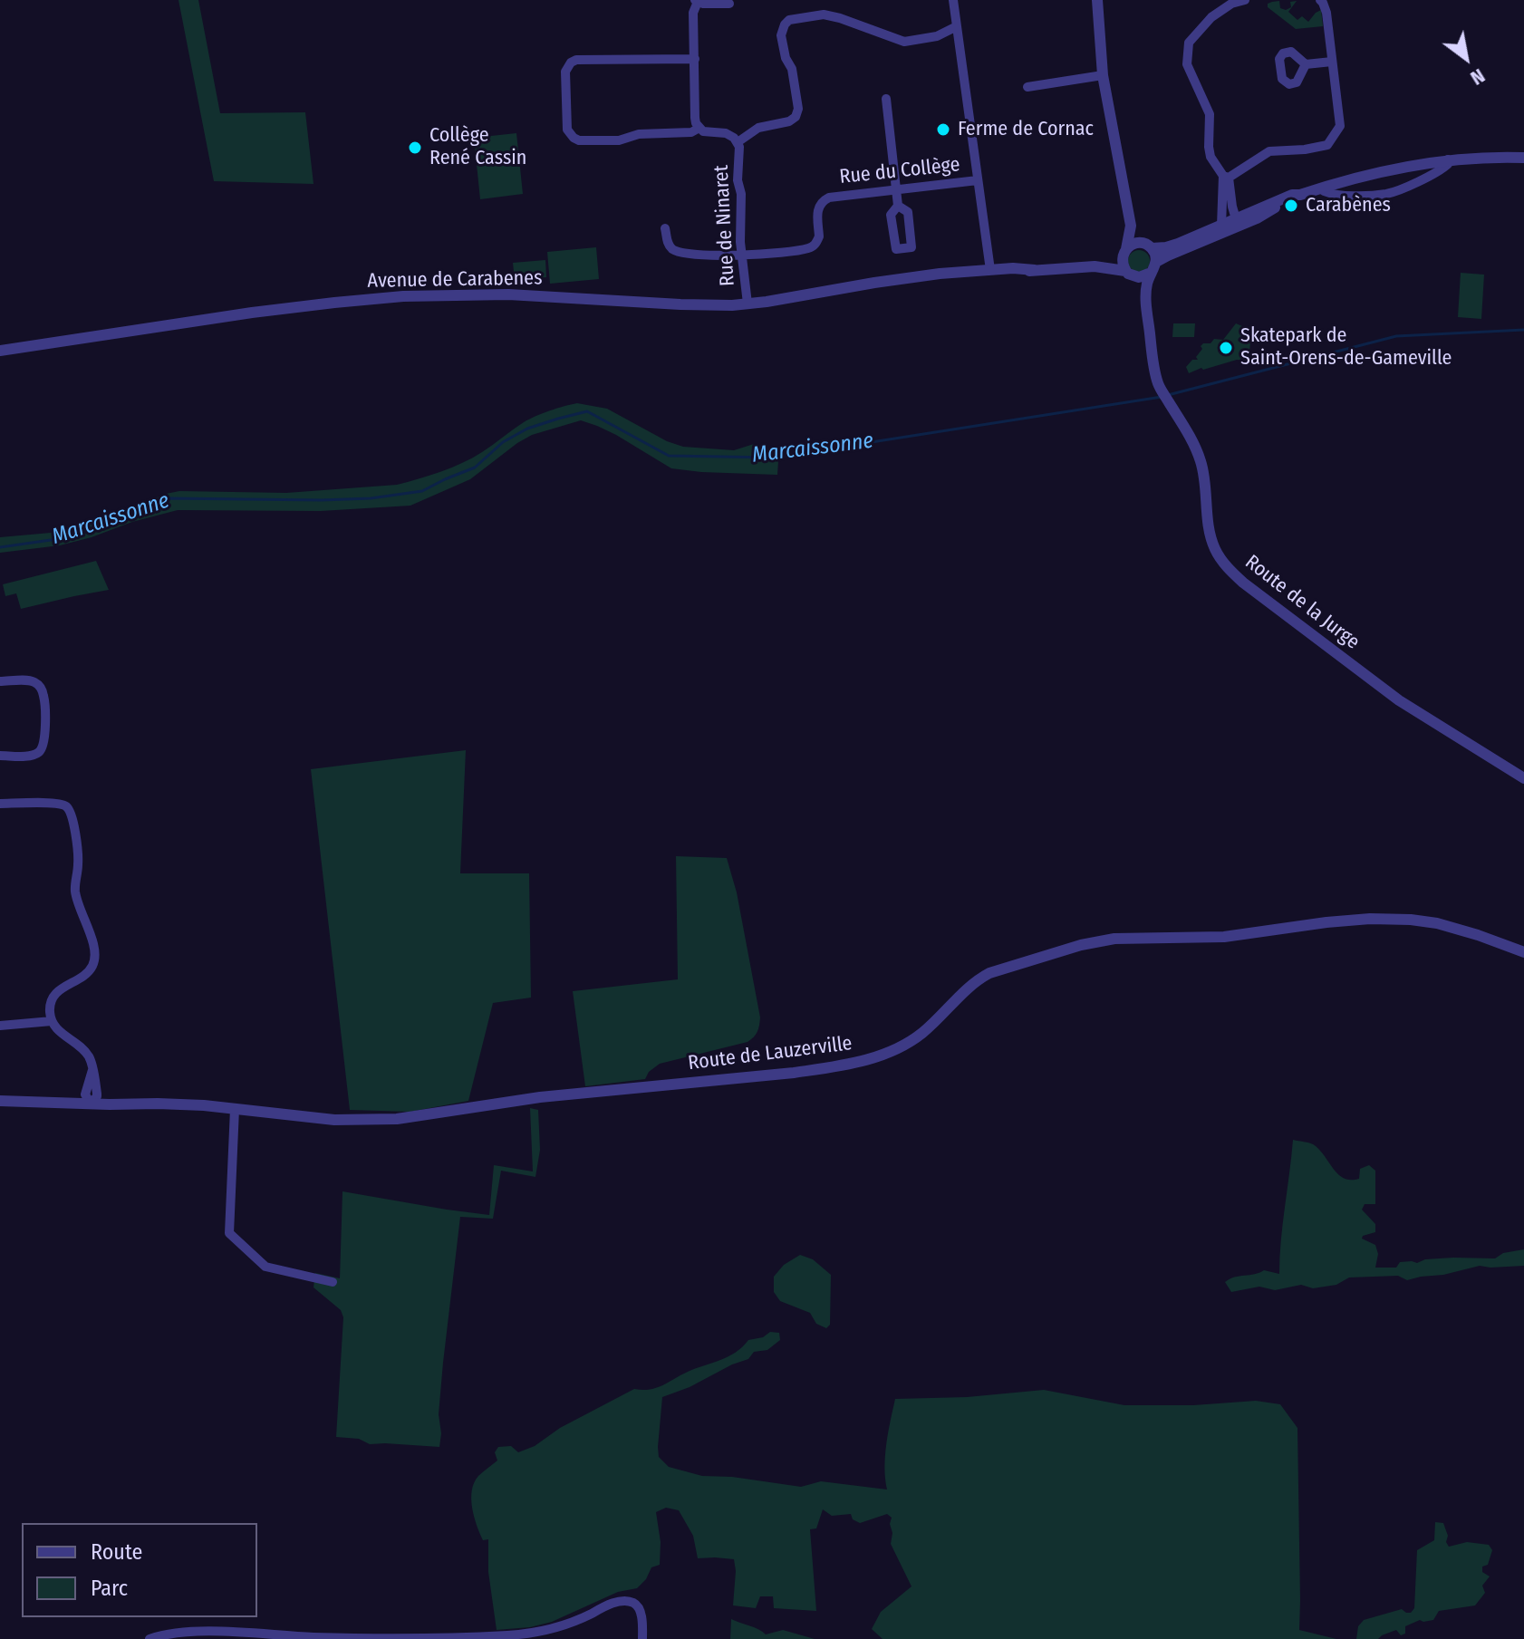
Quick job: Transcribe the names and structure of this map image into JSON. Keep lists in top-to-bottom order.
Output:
{
  "streets": {
    "street": [
      "Rue du Collège",
      "Rue de Ninaret",
      "Avenue de Carabenes",
      "Route de la Jurge",
      "Route de Lauzerville"
    ]
  },
  "crossings": [
    ["Rue du Collège", "Rue de Ninaret"],
    ["Rue de Ninaret", "Avenue de Carabenes"],
    ["Avenue de Carabenes", "Route de la Jurge"]
  ],
  "water": ["Marcaissonne"],
  "places": [
    "Ferme de Cornac",
    "Collège René Cassin",
    "Carabènes",
    "Skatepark de Saint-Orens-de-Gameville"
  ],
  "legend": ["Route", "Parc"],
  "north": "bottom right"
}
